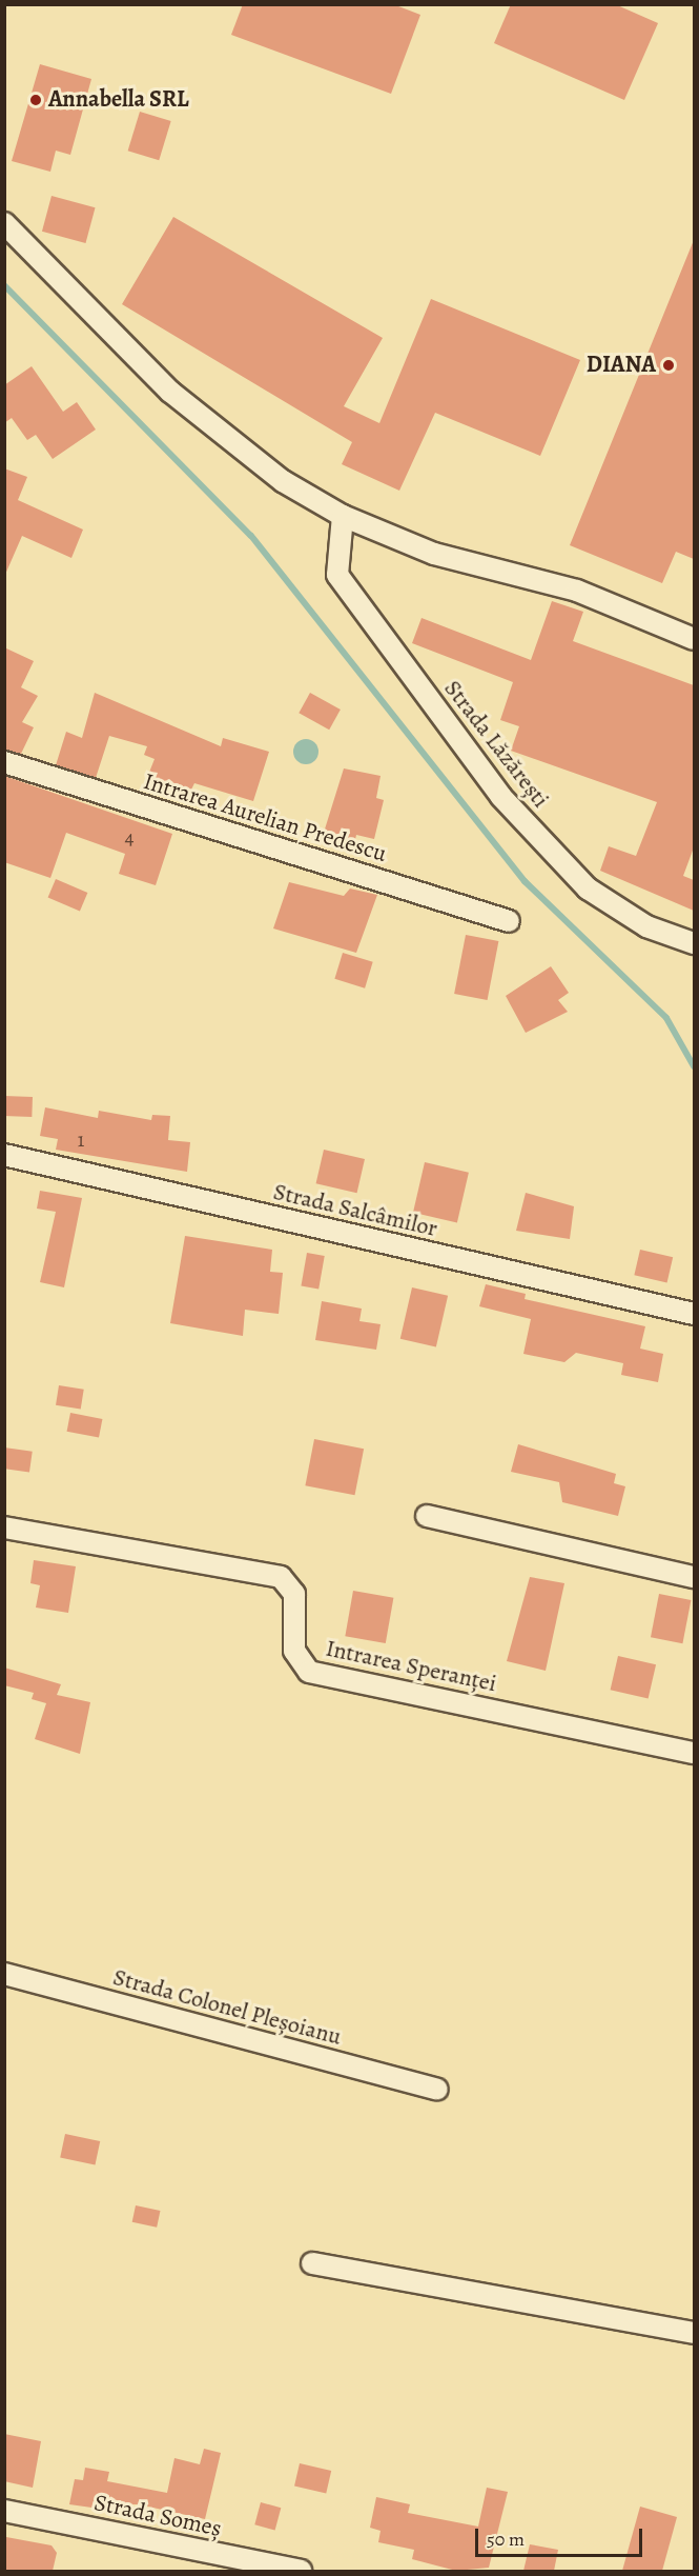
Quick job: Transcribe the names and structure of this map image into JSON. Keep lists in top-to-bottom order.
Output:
{
  "streets": {
    "street": [
      "Strada Lăzărești",
      "Intrarea Aurelian Predescu",
      "Strada Salcâmilor",
      "Intrarea Speranței",
      "Strada Colonel Pleșoianu",
      "Strada Someș"
    ]
  },
  "places": ["Annabella SRL", "DIANA"],
  "house_numbers": ["4", "1"],
  "scale_bar": "50 m"
}
